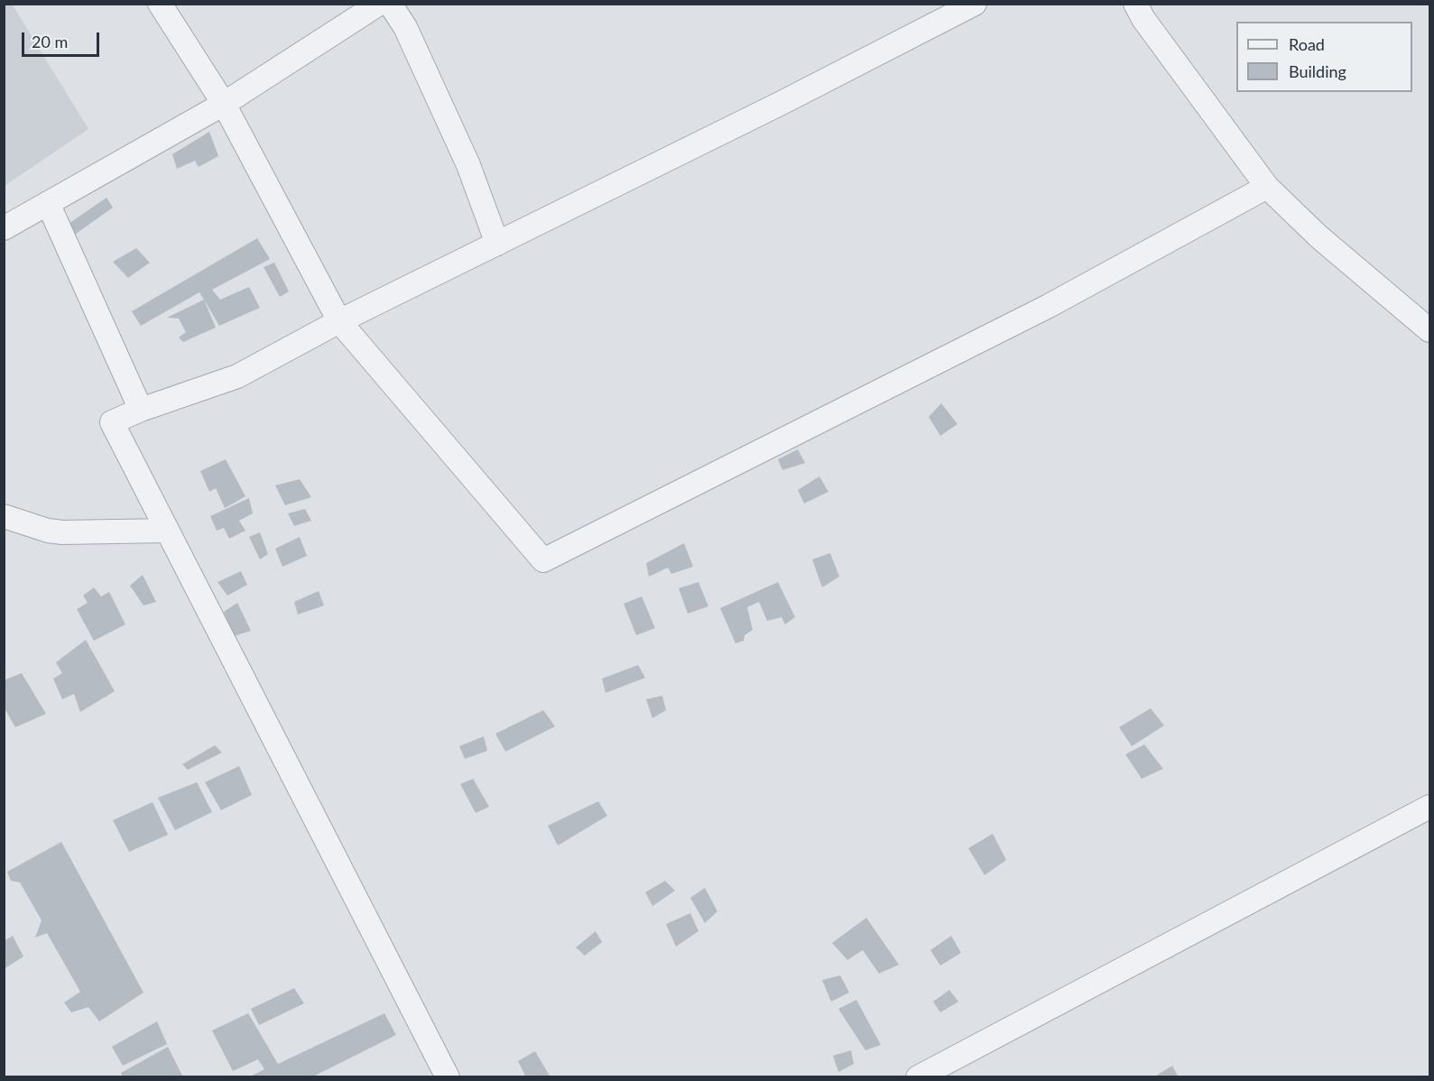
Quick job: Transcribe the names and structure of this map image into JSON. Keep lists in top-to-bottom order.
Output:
{
  "legend": ["Road", "Building"],
  "scale_bar": "20 m"
}
